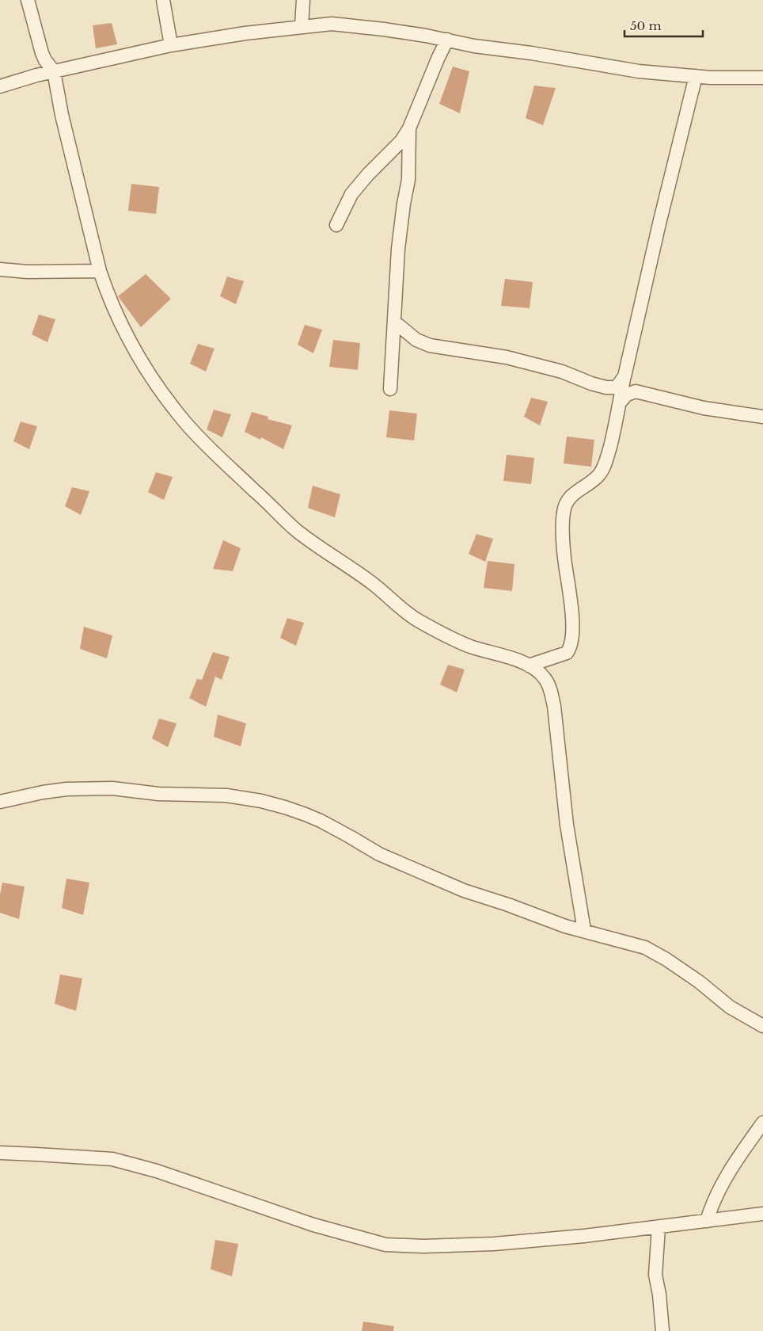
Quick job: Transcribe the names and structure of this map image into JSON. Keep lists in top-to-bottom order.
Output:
{
  "scale_bar": "50 m"
}
